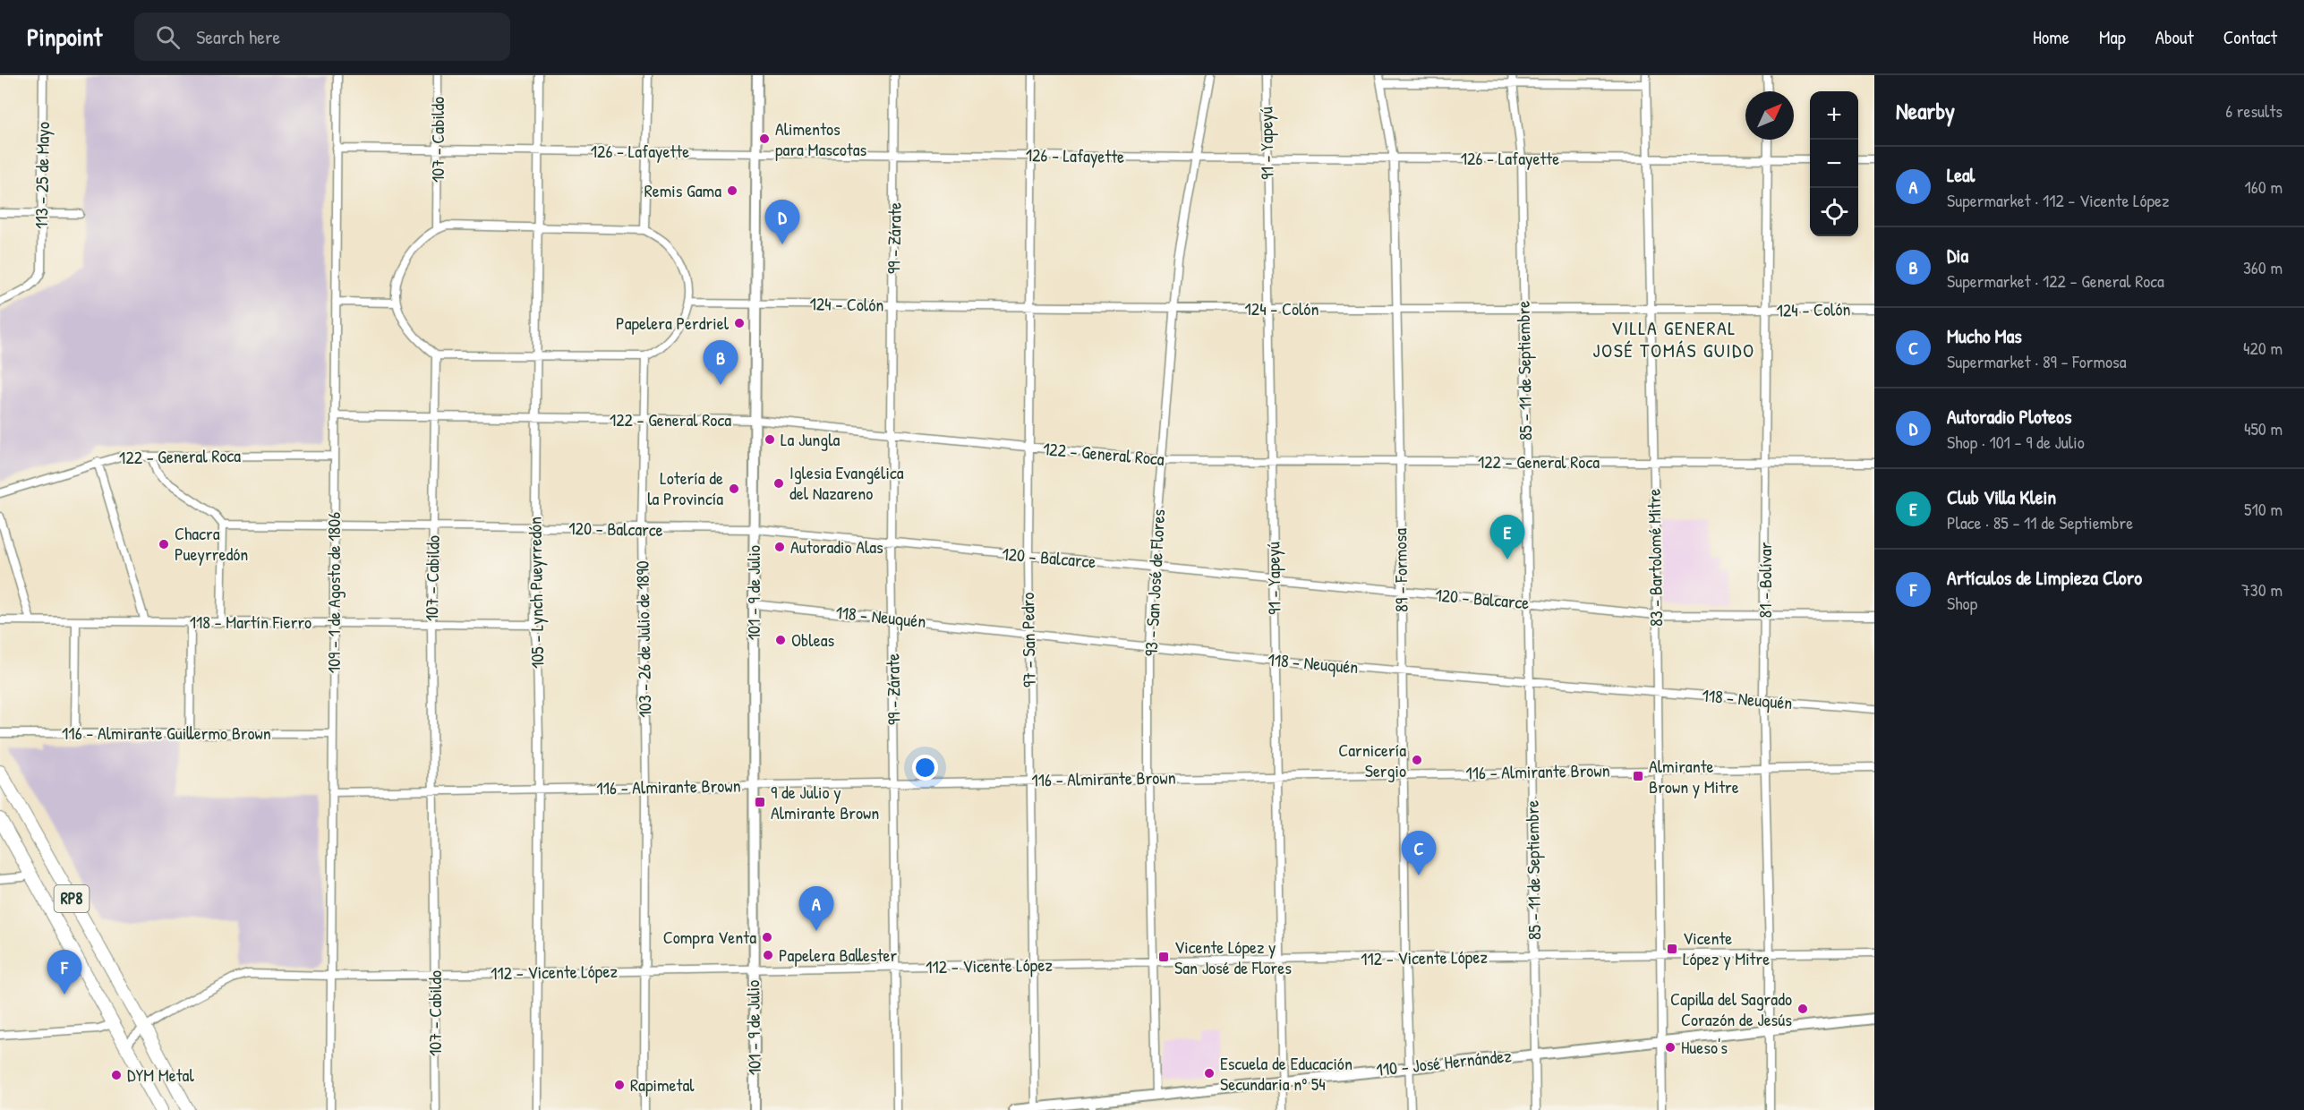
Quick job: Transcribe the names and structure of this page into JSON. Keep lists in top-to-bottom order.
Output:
{
  "streets": {
    "main road": ["RP8"],
    "street": [
      "107 - Cabildo",
      "91 - Yapeyú",
      "126 - Lafayette",
      "113 - 25 de Mayo",
      "99 - Zárate",
      "124 - Colón",
      "85 - 11 de Septiembre",
      "122 - General Roca",
      "120 - Balcarce",
      "83 - Bartolomé Mitre",
      "89 - Formosa",
      "81 - Bolívar",
      "93 - San José de Flores",
      "109 - 1 de Agosto de 1806",
      "105 - Lynch Pueyrredón",
      "101 - 9 de Julio",
      "118 - Neuquén",
      "118 - Martín Fierro",
      "103 - 26 de Julio de 1890",
      "97 - San Pedro",
      "116 - Almirante Guillermo Brown",
      "116 - Almirante Brown",
      "112 - Vicente López",
      "110 - José Hernández"
    ]
  },
  "crossings": [
    ["107 - Cabildo", "126 - Lafayette"],
    ["107 - Cabildo", "122 - General Roca"],
    ["107 - Cabildo", "120 - Balcarce"],
    ["107 - Cabildo", "105 - Lynch Pueyrredón"],
    ["107 - Cabildo", "118 - Martín Fierro"],
    ["107 - Cabildo", "116 - Almirante Brown"],
    ["107 - Cabildo", "112 - Vicente López"],
    ["91 - Yapeyú", "126 - Lafayette"],
    ["91 - Yapeyú", "124 - Colón"],
    ["91 - Yapeyú", "122 - General Roca"],
    ["91 - Yapeyú", "120 - Balcarce"],
    ["91 - Yapeyú", "118 - Neuquén"],
    ["91 - Yapeyú", "116 - Almirante Brown"],
    ["91 - Yapeyú", "112 - Vicente López"],
    ["91 - Yapeyú", "110 - José Hernández"],
    ["126 - Lafayette", "99 - Zárate"],
    ["126 - Lafayette", "85 - 11 de Septiembre"],
    ["126 - Lafayette", "83 - Bartolomé Mitre"],
    ["126 - Lafayette", "89 - Formosa"],
    ["126 - Lafayette", "81 - Bolívar"],
    ["126 - Lafayette", "93 - San José de Flores"],
    ["126 - Lafayette", "109 - 1 de Agosto de 1806"],
    ["126 - Lafayette", "105 - Lynch Pueyrredón"],
    ["126 - Lafayette", "101 - 9 de Julio"],
    ["126 - Lafayette", "97 - San Pedro"],
    ["99 - Zárate", "124 - Colón"],
    ["99 - Zárate", "122 - General Roca"],
    ["99 - Zárate", "120 - Balcarce"],
    ["99 - Zárate", "118 - Neuquén"],
    ["99 - Zárate", "116 - Almirante Brown"],
    ["99 - Zárate", "112 - Vicente López"],
    ["124 - Colón", "85 - 11 de Septiembre"],
    ["124 - Colón", "83 - Bartolomé Mitre"],
    ["124 - Colón", "89 - Formosa"],
    ["124 - Colón", "81 - Bolívar"],
    ["124 - Colón", "93 - San José de Flores"],
    ["124 - Colón", "105 - Lynch Pueyrredón"],
    ["124 - Colón", "101 - 9 de Julio"],
    ["124 - Colón", "103 - 26 de Julio de 1890"],
    ["124 - Colón", "97 - San Pedro"],
    ["85 - 11 de Septiembre", "122 - General Roca"],
    ["85 - 11 de Septiembre", "120 - Balcarce"],
    ["85 - 11 de Septiembre", "118 - Neuquén"],
    ["85 - 11 de Septiembre", "116 - Almirante Brown"],
    ["85 - 11 de Septiembre", "112 - Vicente López"],
    ["85 - 11 de Septiembre", "110 - José Hernández"],
    ["122 - General Roca", "83 - Bartolomé Mitre"],
    ["122 - General Roca", "89 - Formosa"],
    ["122 - General Roca", "81 - Bolívar"],
    ["122 - General Roca", "93 - San José de Flores"],
    ["122 - General Roca", "109 - 1 de Agosto de 1806"],
    ["122 - General Roca", "105 - Lynch Pueyrredón"],
    ["122 - General Roca", "101 - 9 de Julio"],
    ["122 - General Roca", "103 - 26 de Julio de 1890"],
    ["122 - General Roca", "97 - San Pedro"],
    ["120 - Balcarce", "83 - Bartolomé Mitre"],
    ["120 - Balcarce", "89 - Formosa"],
    ["120 - Balcarce", "81 - Bolívar"],
    ["120 - Balcarce", "93 - San José de Flores"],
    ["120 - Balcarce", "109 - 1 de Agosto de 1806"],
    ["120 - Balcarce", "105 - Lynch Pueyrredón"],
    ["120 - Balcarce", "101 - 9 de Julio"],
    ["120 - Balcarce", "103 - 26 de Julio de 1890"],
    ["120 - Balcarce", "97 - San Pedro"],
    ["83 - Bartolomé Mitre", "118 - Neuquén"],
    ["83 - Bartolomé Mitre", "116 - Almirante Brown"],
    ["83 - Bartolomé Mitre", "112 - Vicente López"],
    ["83 - Bartolomé Mitre", "110 - José Hernández"],
    ["89 - Formosa", "118 - Neuquén"],
    ["89 - Formosa", "116 - Almirante Brown"],
    ["89 - Formosa", "112 - Vicente López"],
    ["89 - Formosa", "110 - José Hernández"],
    ["81 - Bolívar", "118 - Neuquén"],
    ["81 - Bolívar", "116 - Almirante Brown"],
    ["81 - Bolívar", "112 - Vicente López"],
    ["81 - Bolívar", "110 - José Hernández"],
    ["93 - San José de Flores", "118 - Neuquén"],
    ["93 - San José de Flores", "116 - Almirante Brown"],
    ["93 - San José de Flores", "112 - Vicente López"],
    ["93 - San José de Flores", "110 - José Hernández"],
    ["109 - 1 de Agosto de 1806", "118 - Martín Fierro"],
    ["109 - 1 de Agosto de 1806", "116 - Almirante Guillermo Brown"],
    ["109 - 1 de Agosto de 1806", "116 - Almirante Brown"],
    ["109 - 1 de Agosto de 1806", "112 - Vicente López"],
    ["105 - Lynch Pueyrredón", "118 - Martín Fierro"],
    ["105 - Lynch Pueyrredón", "103 - 26 de Julio de 1890"],
    ["105 - Lynch Pueyrredón", "116 - Almirante Brown"],
    ["105 - Lynch Pueyrredón", "112 - Vicente López"],
    ["101 - 9 de Julio", "118 - Neuquén"],
    ["101 - 9 de Julio", "116 - Almirante Brown"],
    ["101 - 9 de Julio", "112 - Vicente López"],
    ["118 - Neuquén", "97 - San Pedro"],
    ["103 - 26 de Julio de 1890", "116 - Almirante Brown"],
    ["103 - 26 de Julio de 1890", "112 - Vicente López"],
    ["97 - San Pedro", "116 - Almirante Brown"],
    ["97 - San Pedro", "112 - Vicente López"],
    ["97 - San Pedro", "110 - José Hernández"],
    ["RP8", "112 - Vicente López"]
  ],
  "districts": ["VILLA GENERAL JOSÉ TOMÁS GUIDO"],
  "places": {
    "other": [
      "Alimentos para Mascotas",
      "Remis Gama",
      "Papelera Perdriel",
      "La Jungla",
      "Iglesia Evangélica del Nazareno",
      "Lotería de la Provincía",
      "Chacra Pueyrredón",
      "Autoradio Alas",
      "Obleas",
      "Carnicería Sergio",
      "Compra Venta",
      "Papelera Ballester",
      "Capilla del Sagrado Corazón de Jesús",
      "Hueso's",
      "Escuela de Educación Secundaria nº 54",
      "DYM Metal",
      "Rapimetal"
    ],
    "transit": [
      "Almirante Brown y Mitre",
      "9 de Julio y Almirante Brown",
      "Vicente López y Mitre",
      "Vicente López y San José de Flores"
    ]
  },
  "north": "top right",
  "page": {
    "header": "Pinpoint",
    "search": "Search here",
    "nav": [
      "Home",
      "Map",
      "About",
      "Contact"
    ],
    "heading": ["Nearby", "6 results"],
    "map_buttons": ["+", "−"],
    "list": [
      {
        "mark": "A",
        "name": "Leal",
        "note": "Supermarket · 112 - Vicente López",
        "value": "160 m"
      },
      {
        "mark": "B",
        "name": "Dia",
        "note": "Supermarket · 122 - General Roca",
        "value": "360 m"
      },
      {
        "mark": "C",
        "name": "Mucho Mas",
        "note": "Supermarket · 89 - Formosa",
        "value": "420 m"
      },
      {
        "mark": "D",
        "name": "Autoradio Ploteos",
        "note": "Shop · 101 - 9 de Julio",
        "value": "450 m"
      },
      {
        "mark": "E",
        "name": "Club Villa Klein",
        "note": "Place · 85 - 11 de Septiembre",
        "value": "510 m"
      },
      {
        "mark": "F",
        "name": "Artículos de Limpieza Cloro",
        "note": "Shop",
        "value": "730 m"
      }
    ],
    "pins": [
      "D",
      "B",
      "E",
      "C",
      "A",
      "F"
    ]
  }
}
